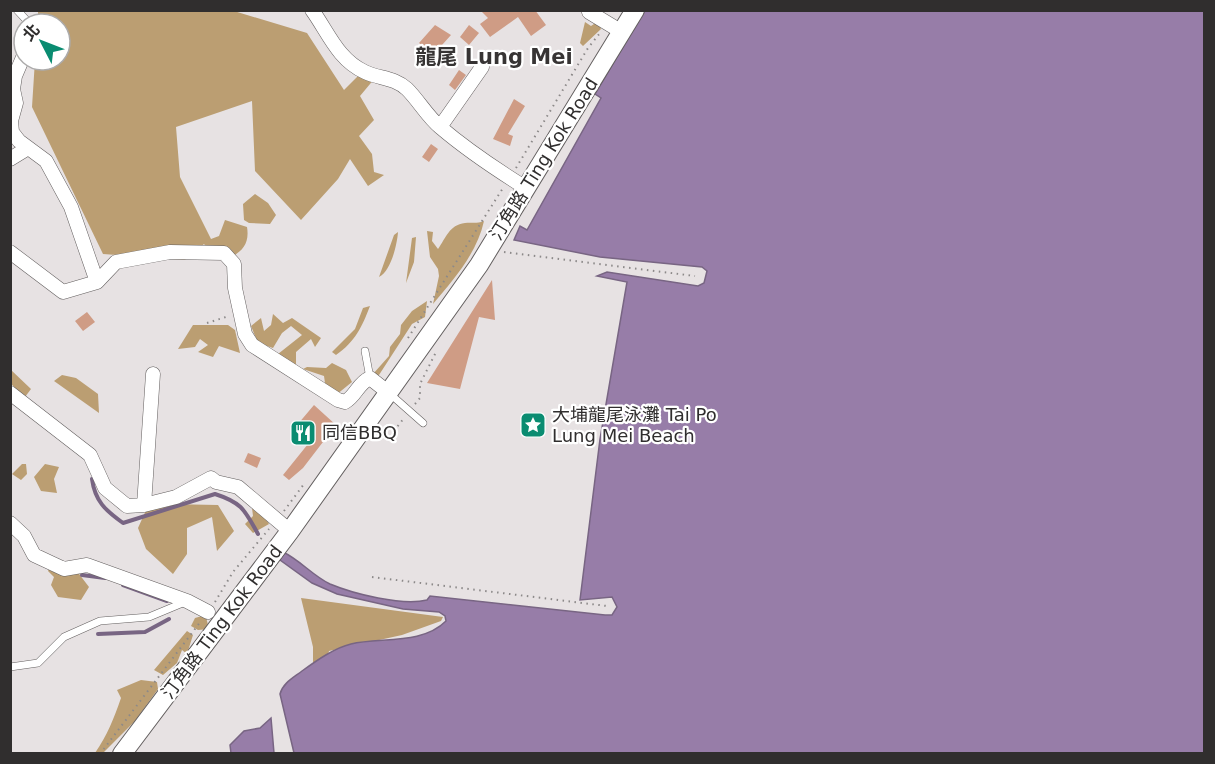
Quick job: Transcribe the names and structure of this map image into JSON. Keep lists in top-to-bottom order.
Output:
{
  "streets": {
    "main road": ["汀角路 Ting Kok Road"]
  },
  "districts": ["龍尾 Lung Mei"],
  "places": {
    "place": ["大埔龍尾泳灘 Tai Po Lung Mei Beach"],
    "restaurant": ["同信BBQ"]
  },
  "north": "top left"
}
